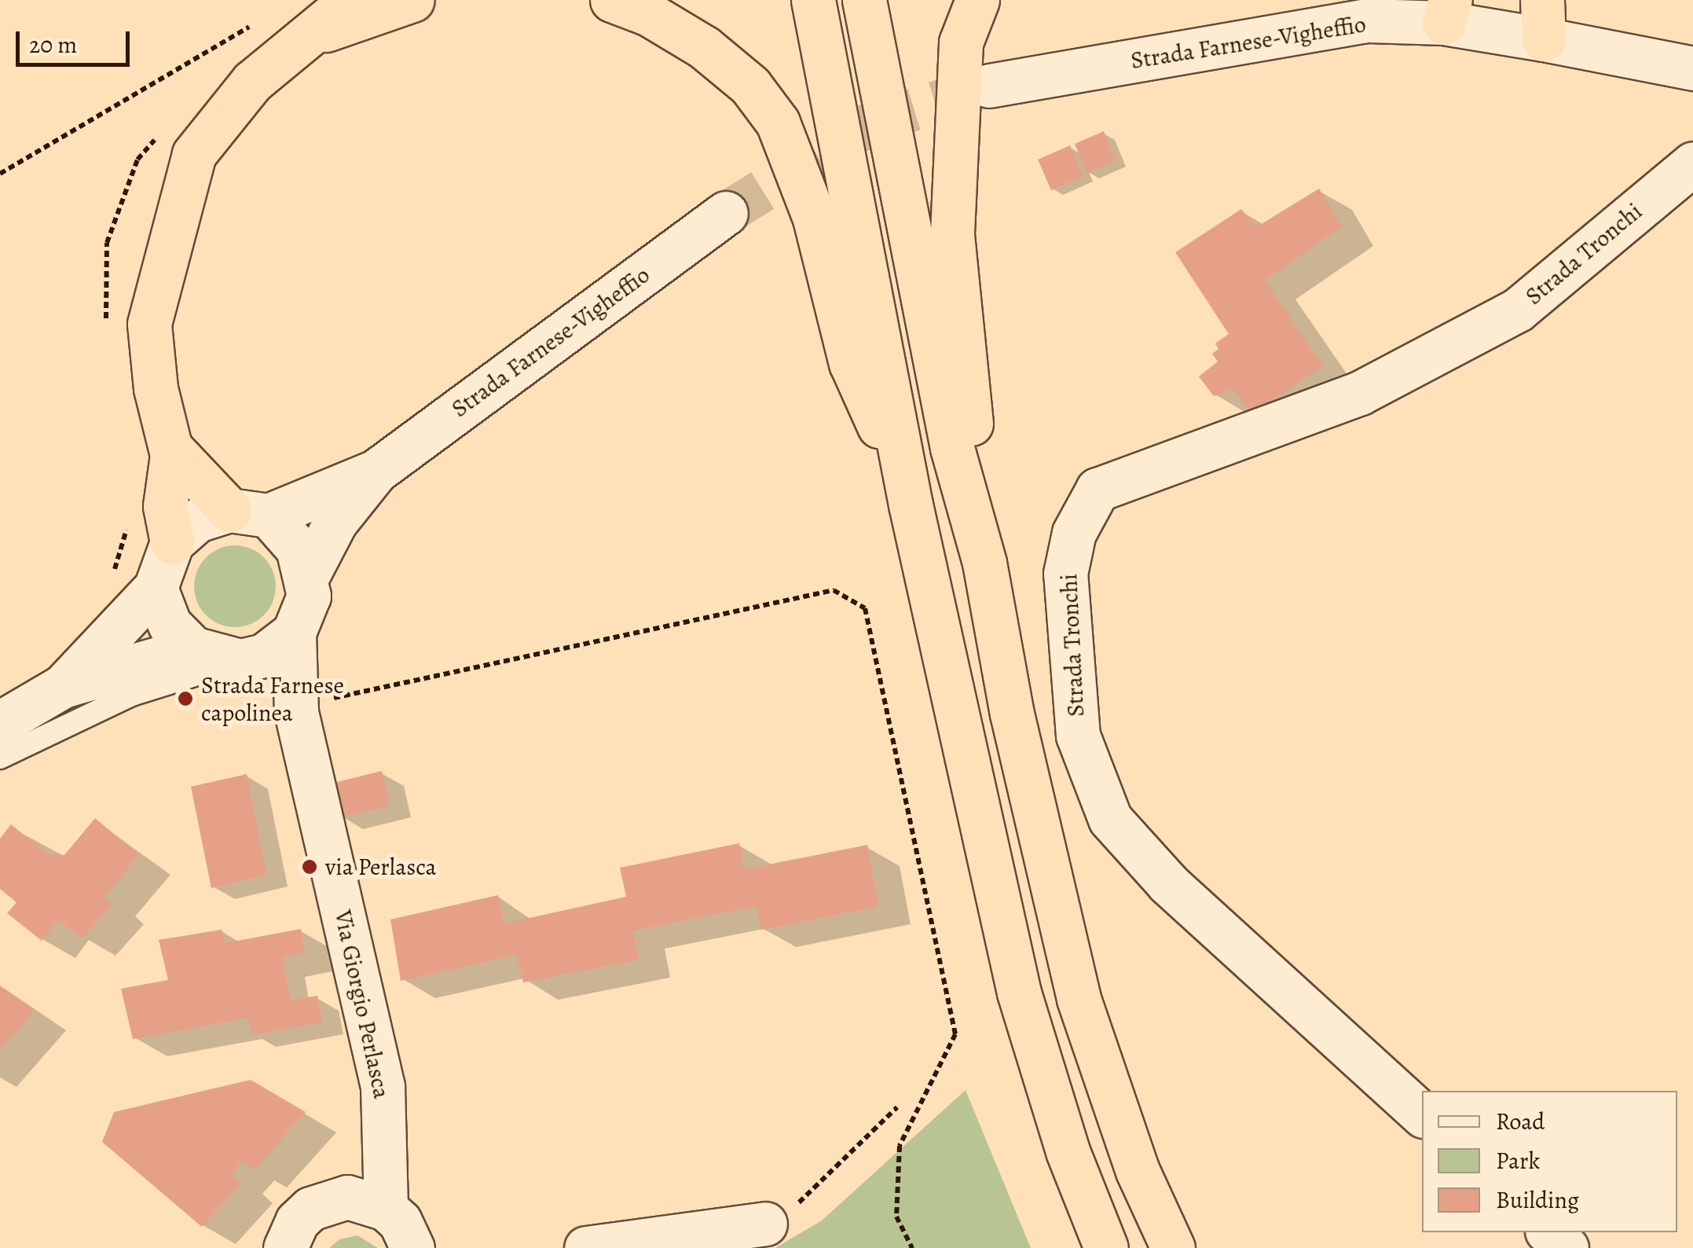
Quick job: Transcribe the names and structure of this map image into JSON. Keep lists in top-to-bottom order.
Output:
{
  "streets": {
    "street": ["Strada Farnese-Vigheffio", "Strada Tronchi", "Via Giorgio Perlasca"]
  },
  "crossings": [
    ["Strada Farnese-Vigheffio", "Via Giorgio Perlasca"]
  ],
  "places": ["Strada Farnese capolinea", "via Perlasca"],
  "legend": ["Road", "Park", "Building"],
  "scale_bar": "20 m"
}
